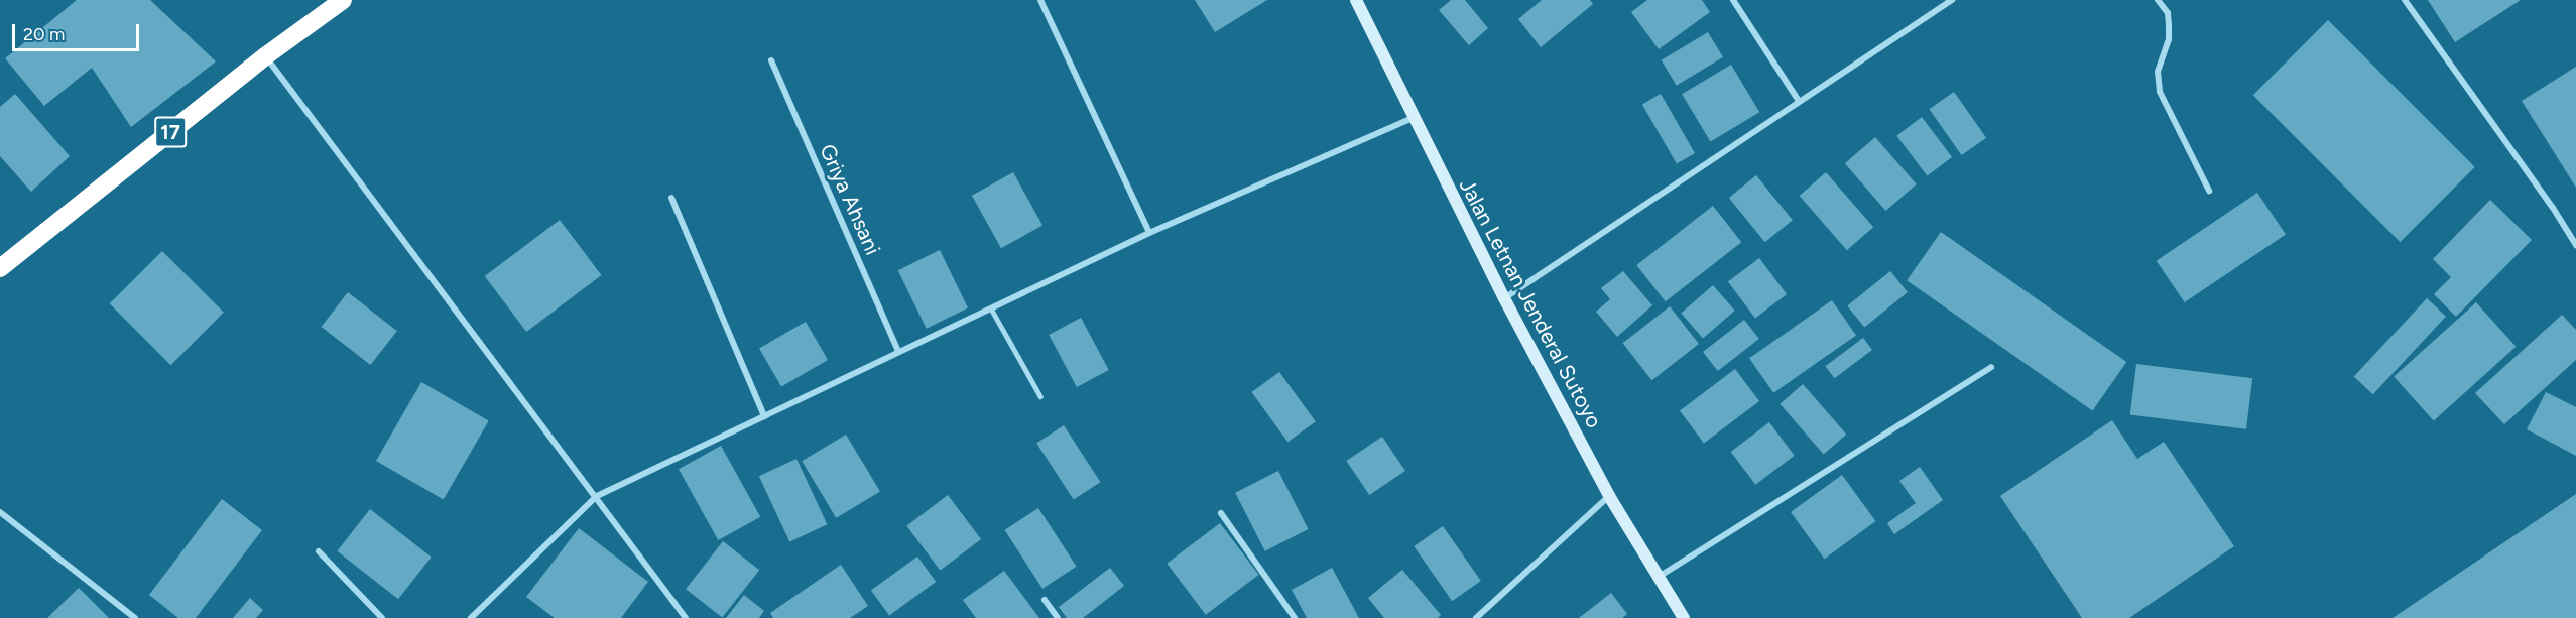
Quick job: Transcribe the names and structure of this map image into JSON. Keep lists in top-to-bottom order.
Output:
{
  "streets": {
    "highway": ["17"],
    "main road": ["Jalan Letnan Jenderal Sutoyo"],
    "street": ["Griya Ahsani"]
  },
  "scale_bar": "20 m"
}
